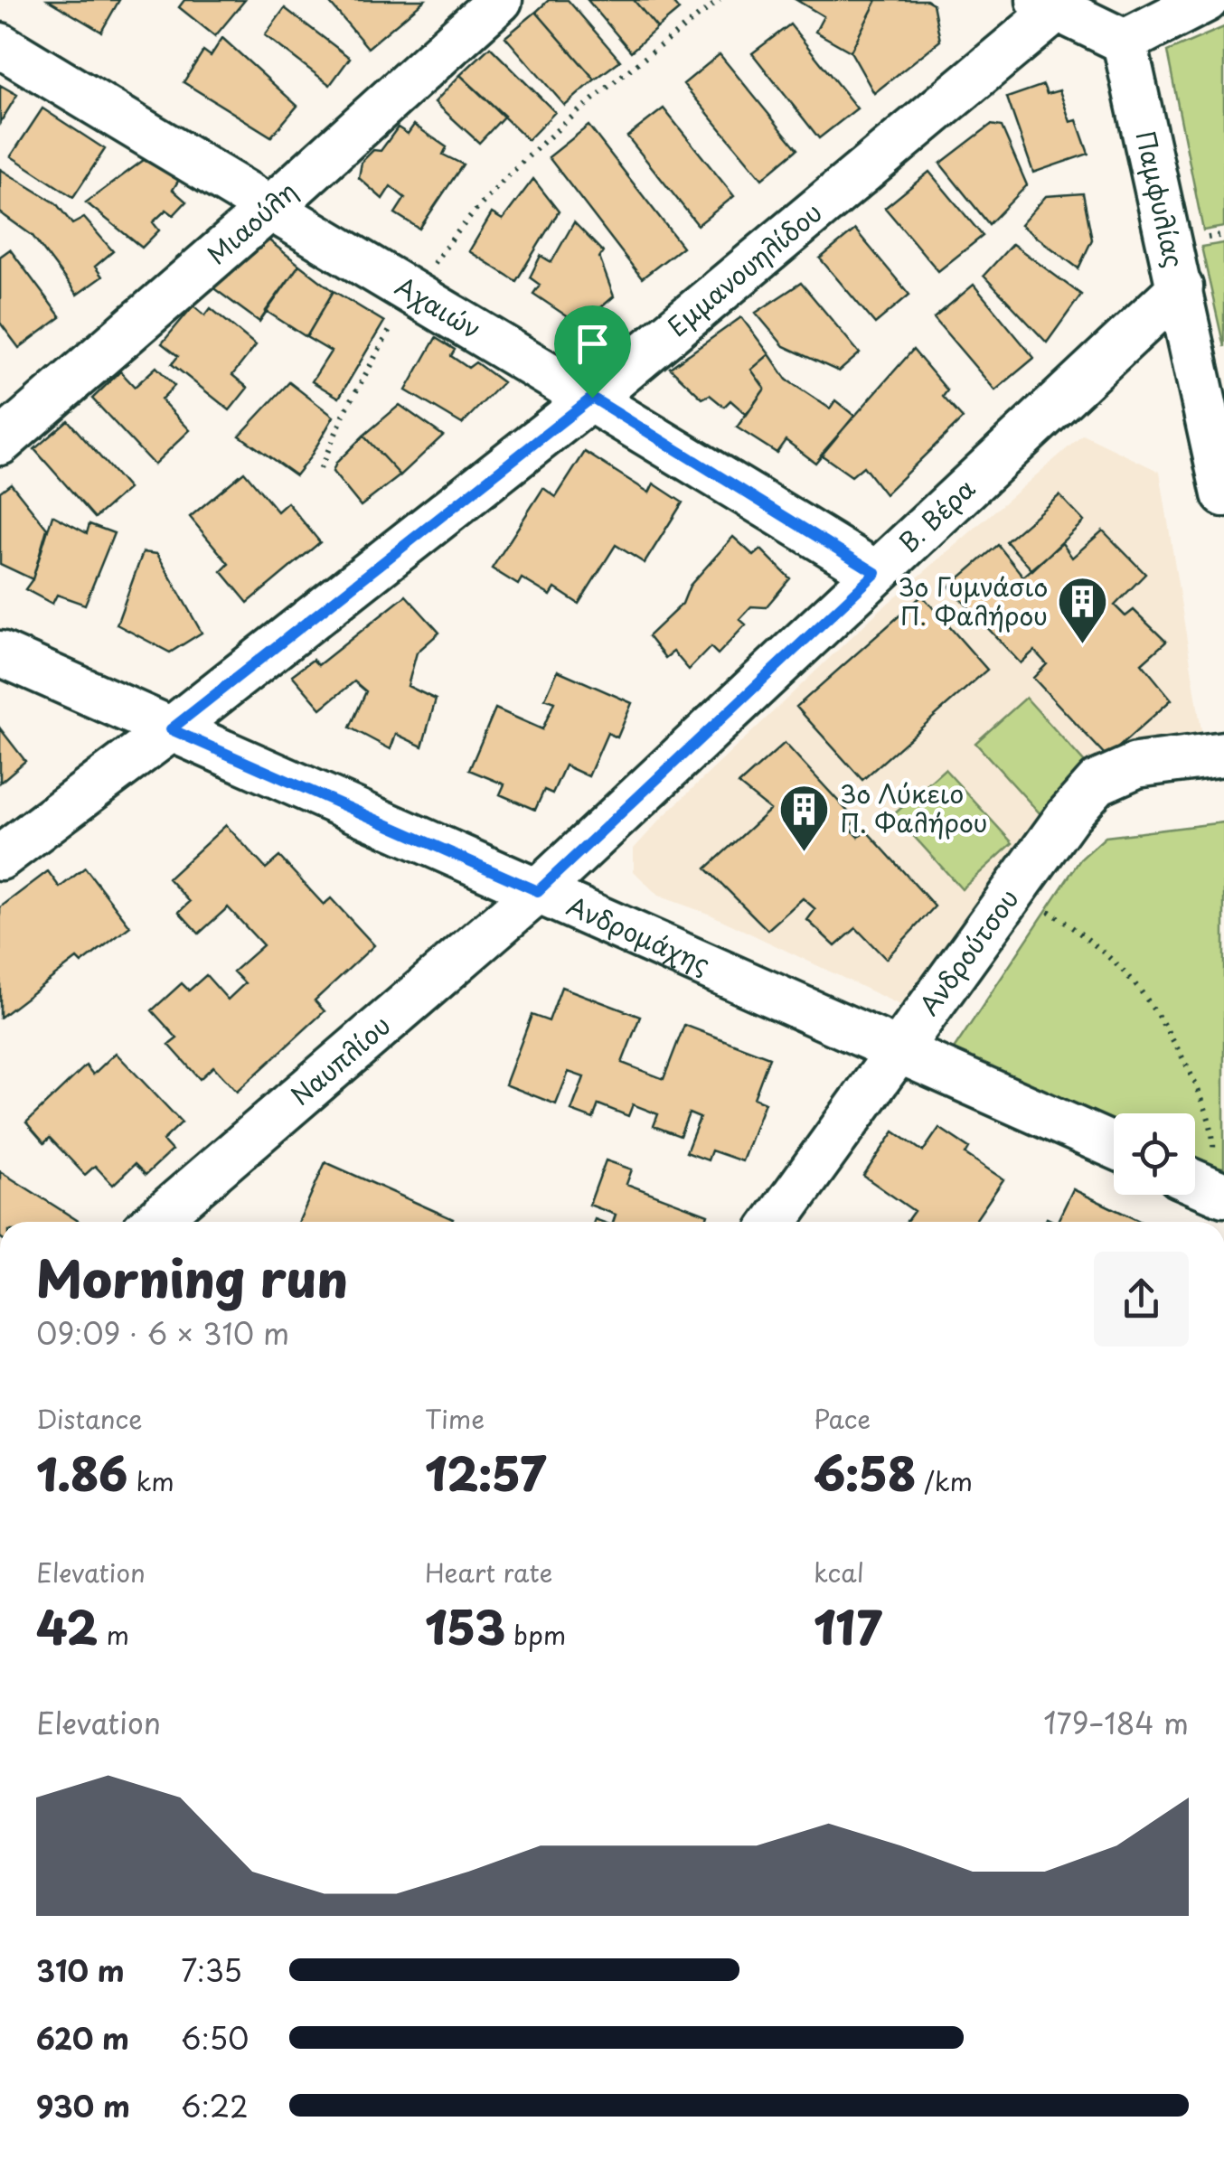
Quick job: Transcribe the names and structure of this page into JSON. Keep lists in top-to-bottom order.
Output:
{
  "streets": {
    "street": [
      "Παμφυλίας",
      "Μιαούλη",
      "Εμμανουηλίδου",
      "Αχαιών",
      "Β. Βέρα",
      "Ανδρομάχης",
      "Ανδρούτσου",
      "Ναυπλίου"
    ]
  },
  "crossings": [
    ["Παμφυλίας", "Β. Βέρα"],
    ["Μιαούλη", "Αχαιών"],
    ["Εμμανουηλίδου", "Αχαιών"],
    ["Εμμανουηλίδου", "Ανδρομάχης"],
    ["Αχαιών", "Β. Βέρα"],
    ["Β. Βέρα", "Ανδρομάχης"],
    ["Β. Βέρα", "Ναυπλίου"],
    ["Ανδρομάχης", "Ανδρούτσου"],
    ["Ανδρομάχης", "Ναυπλίου"]
  ],
  "places": {
    "building": ["3ο Γυμνάσιο Π. Φαλήρου", "3ο Λύκειο Π. Φαλήρου"]
  },
  "page": {
    "heading": ["Morning run", "09:09 · 6 × 310 m"],
    "stats": [
      ["Distance", "1.86 km"],
      ["Time", "12:57"],
      ["Pace", "6:58 /km"],
      ["Elevation", "42 m"],
      ["Heart rate", "153 bpm"],
      ["kcal", "117"]
    ],
    "chart": ["Elevation", "179–184 m"],
    "list": [
      {
        "name": "310 m",
        "note": "7:35"
      },
      {
        "name": "620 m",
        "note": "6:50"
      },
      {
        "name": "930 m",
        "note": "6:22"
      }
    ]
  }
}
